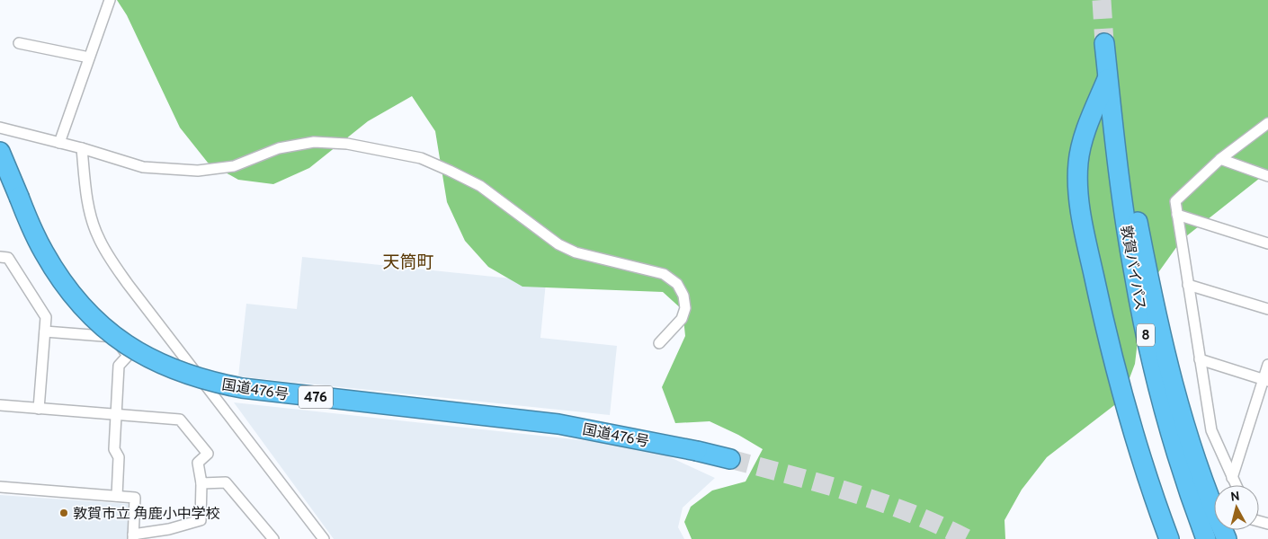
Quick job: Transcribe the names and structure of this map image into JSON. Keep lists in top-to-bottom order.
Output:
{
  "streets": {
    "highway": [
      "敦賀バイパス",
      "8",
      "国道476号",
      "476"
    ]
  },
  "districts": ["天筒町"],
  "places": ["敦賀市立 角鹿小中学校"],
  "north": "top"
}
